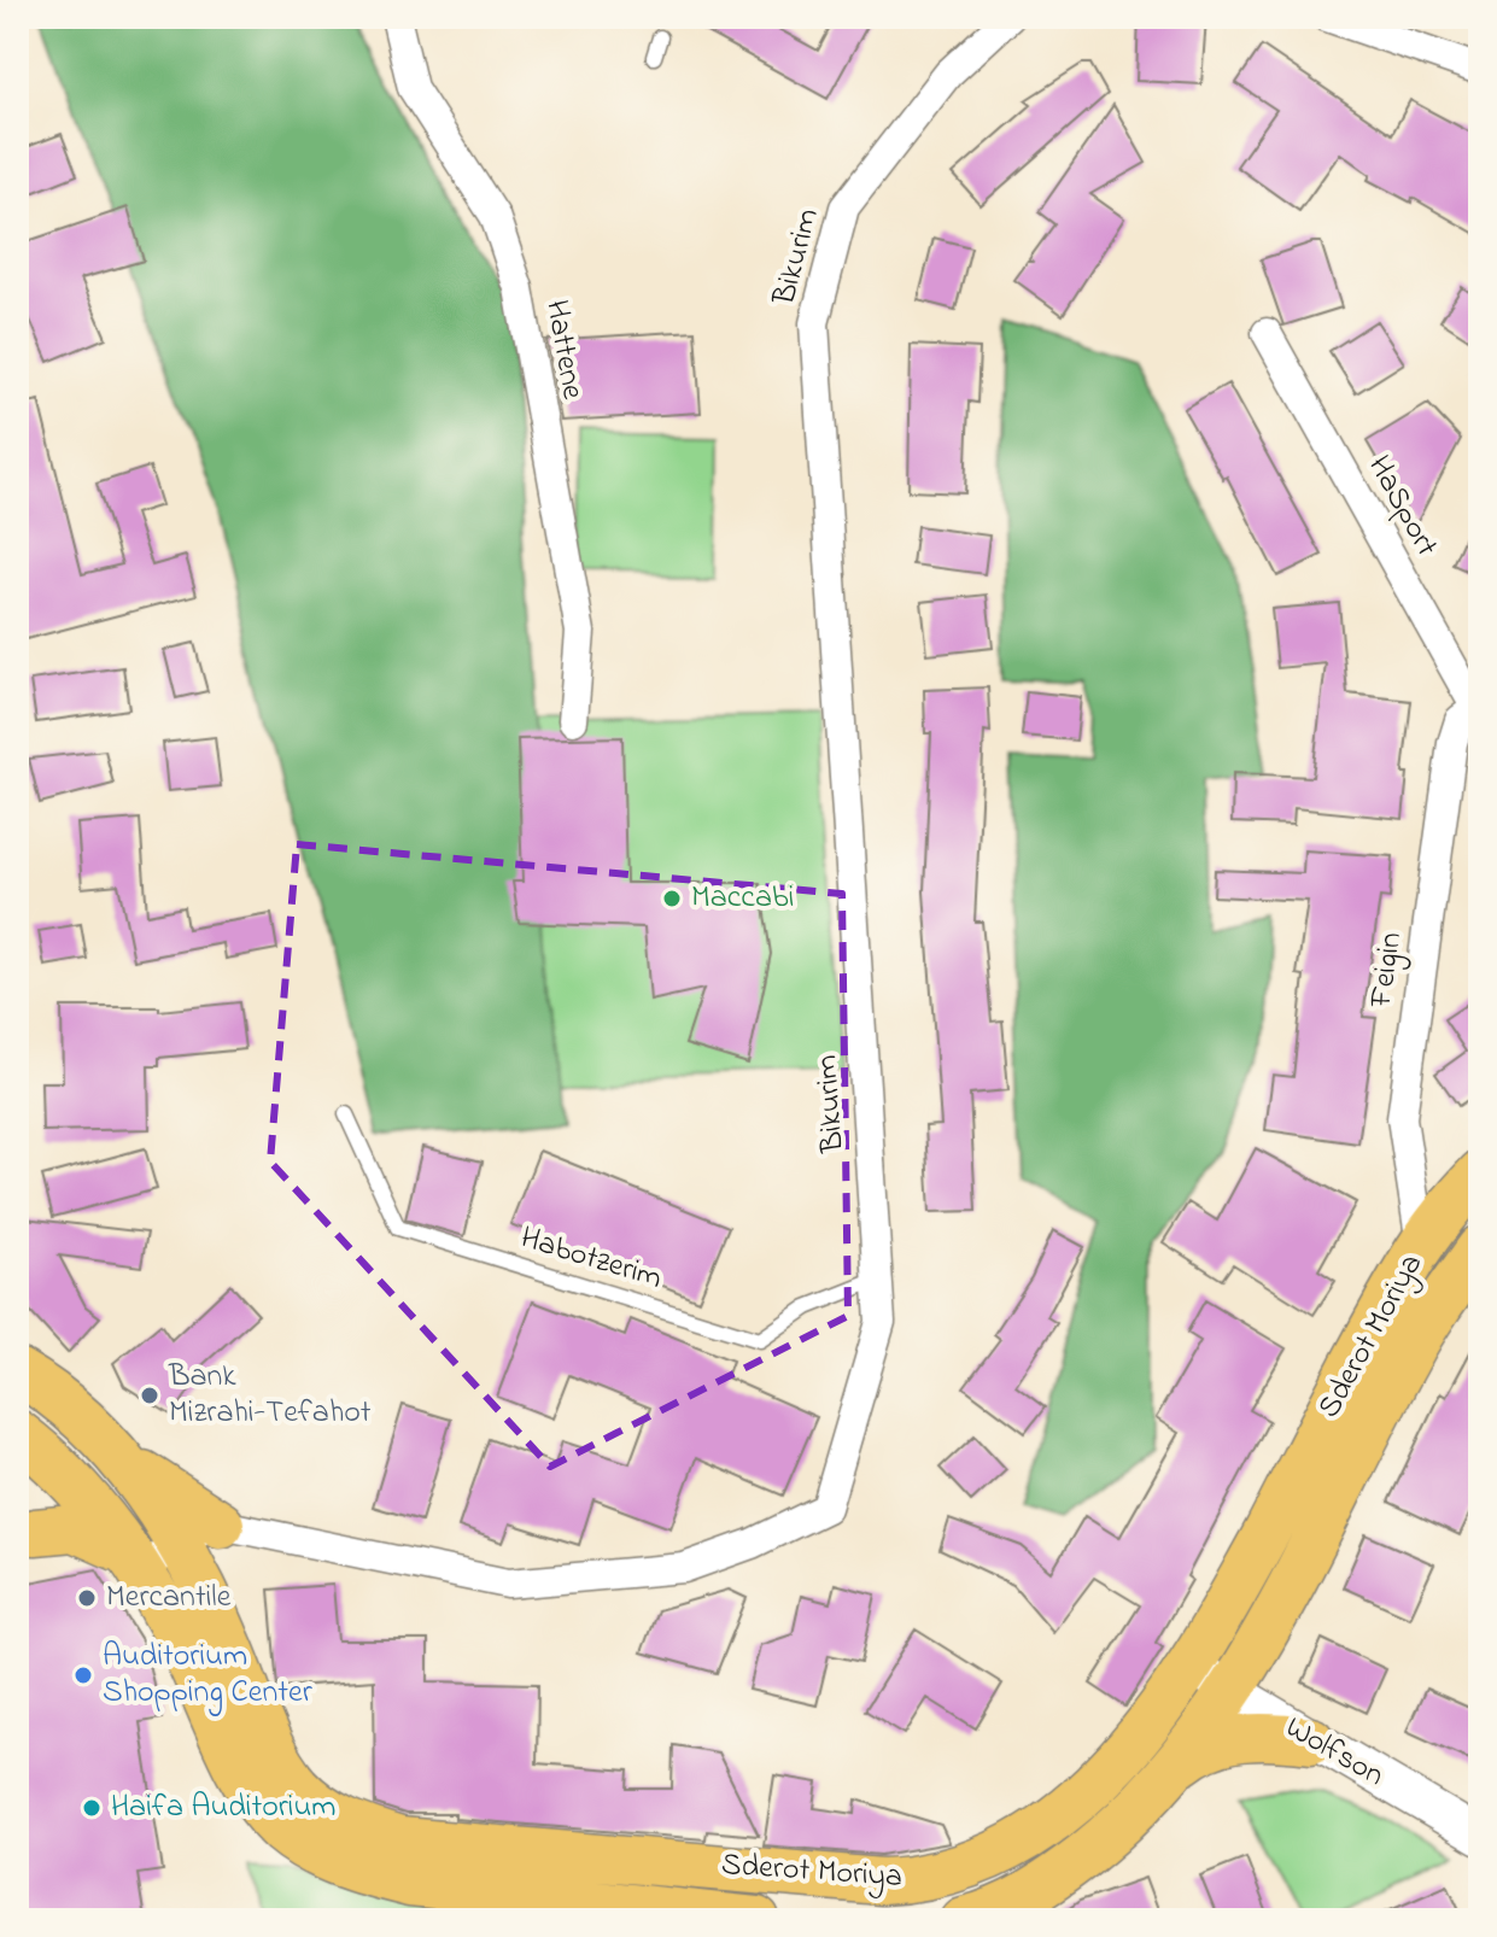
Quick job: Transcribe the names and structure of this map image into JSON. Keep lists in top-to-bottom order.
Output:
{
  "streets": {
    "main road": ["Sderot Moriya"],
    "street": [
      "Bikurim",
      "Hattene",
      "HaSport",
      "Feigin",
      "Wolfson"
    ],
    "lane": ["Habotzerim"]
  },
  "crossings": [
    ["Bikurim", "Habotzerim"],
    ["HaSport", "Feigin"],
    ["Feigin", "Sderot Moriya"],
    ["Sderot Moriya", "Wolfson"]
  ],
  "places": [
    "Maccabi",
    "Bank Mizrahi-Tefahot",
    "Mercantile",
    "Auditorium Shopping Center",
    "Haifa Auditorium"
  ]
}
